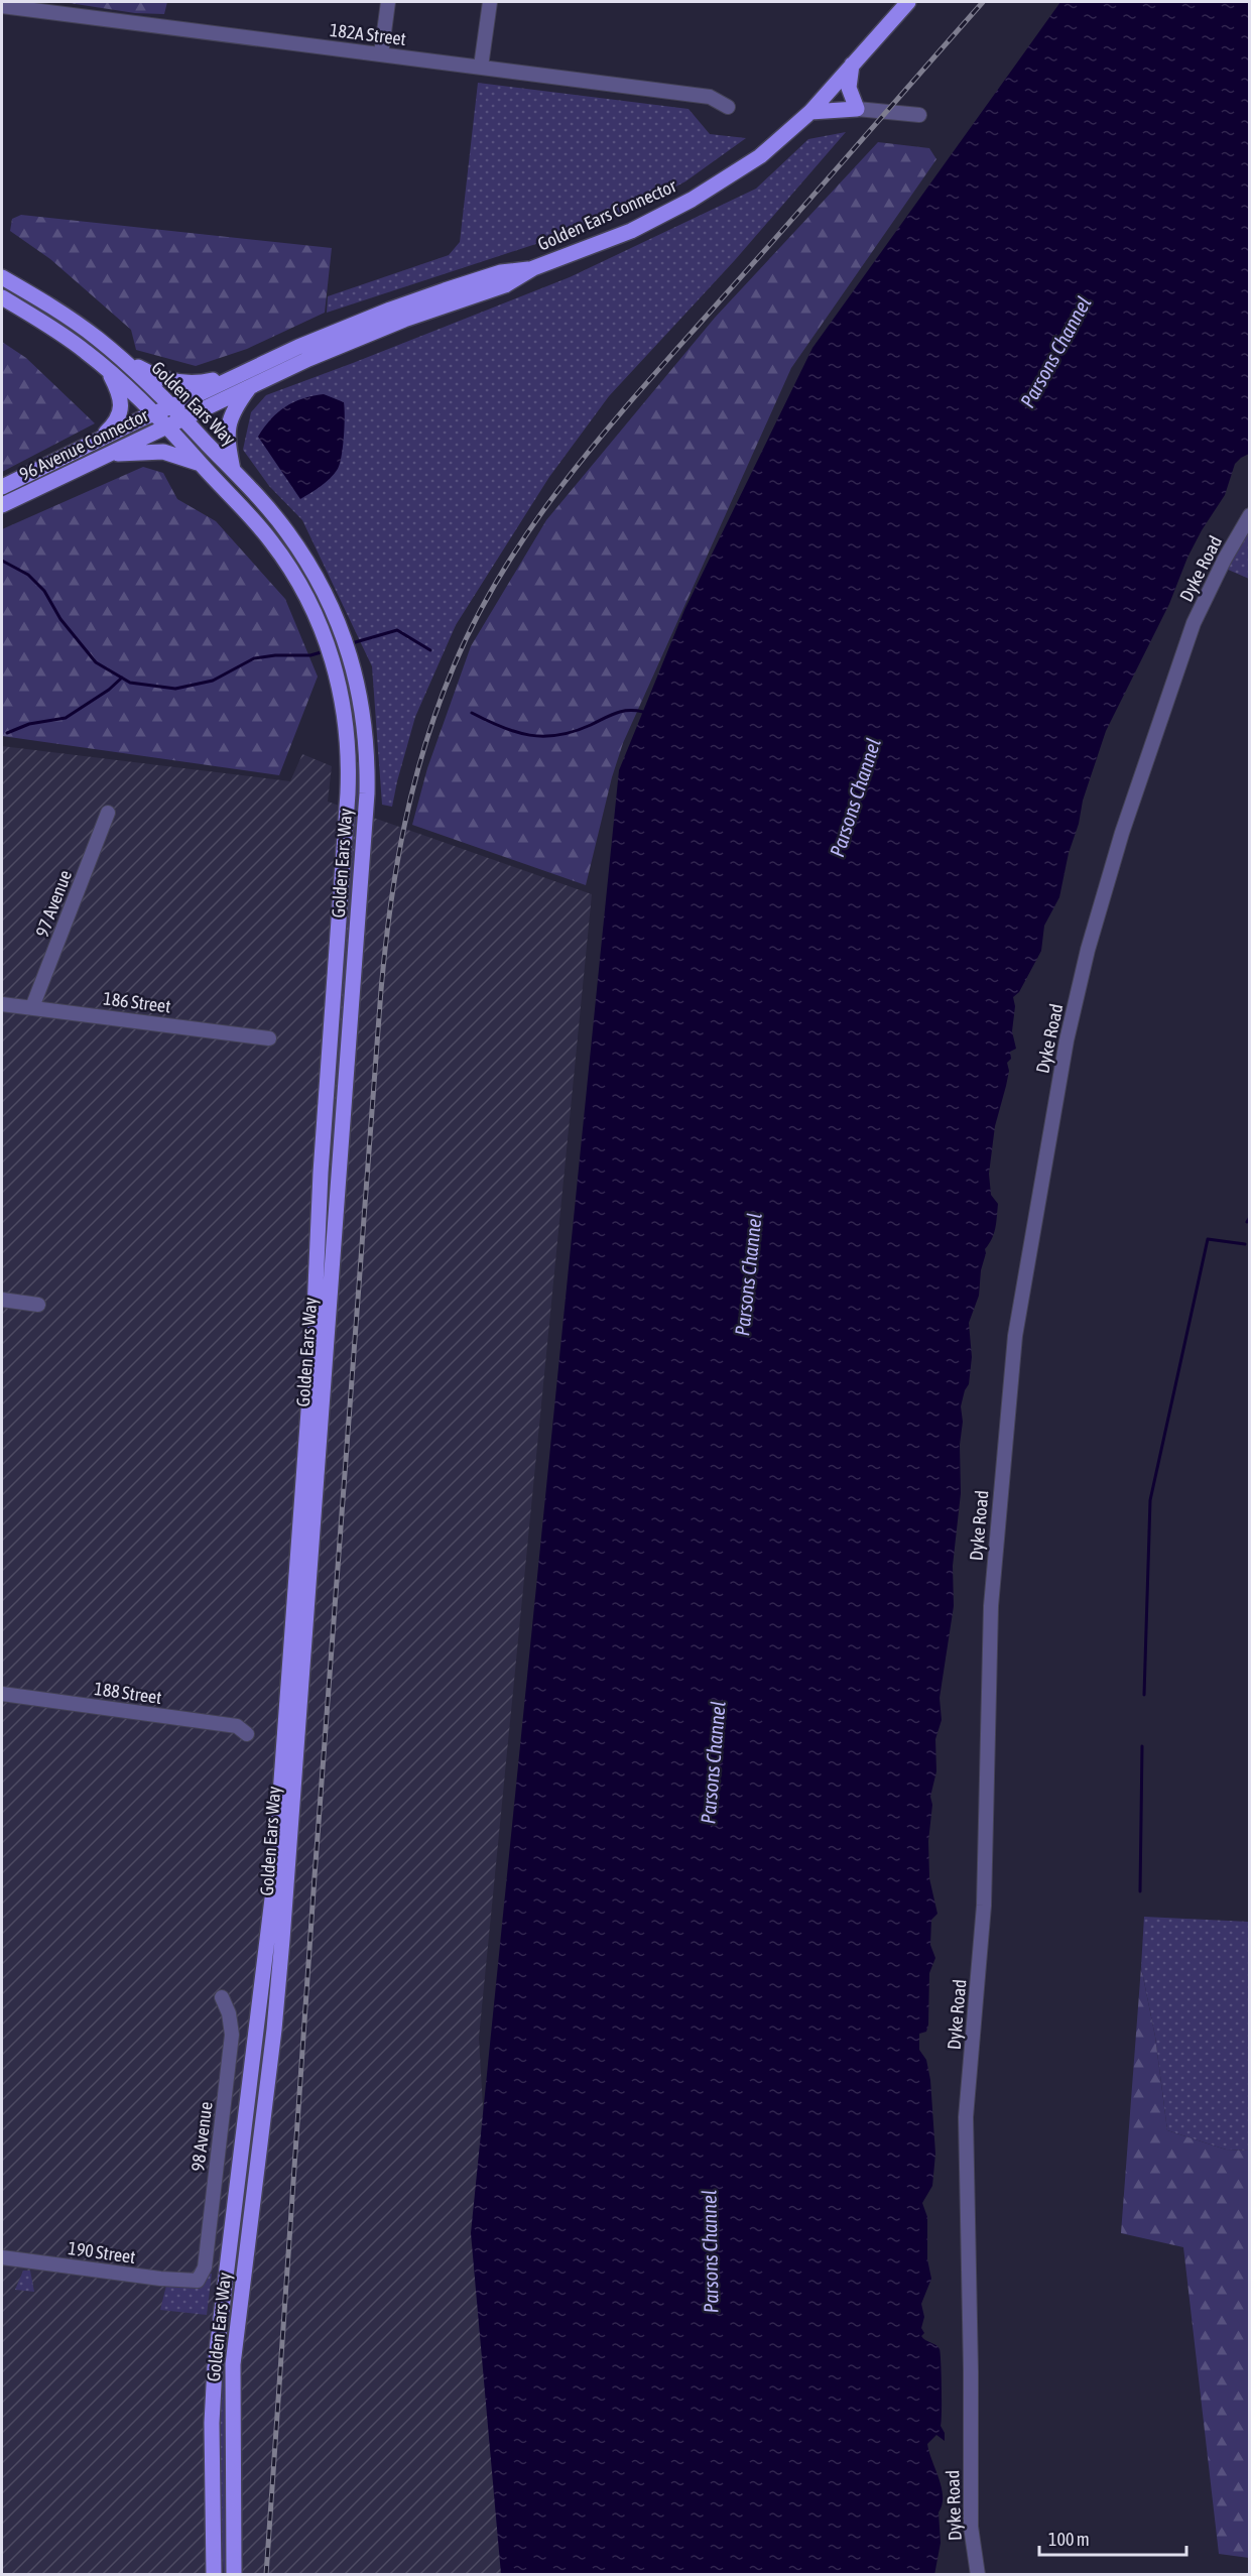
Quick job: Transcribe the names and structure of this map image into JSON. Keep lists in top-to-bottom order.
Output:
{
  "streets": {
    "main road": ["Golden Ears Connector", "Golden Ears Way", "96 Avenue Connector"],
    "street": [
      "182A Street",
      "Dyke Road",
      "97 Avenue",
      "186 Street",
      "188 Street",
      "98 Avenue",
      "190 Street"
    ]
  },
  "crossings": [
    ["Golden Ears Connector", "Golden Ears Way"],
    ["Golden Ears Connector", "96 Avenue Connector"],
    ["Golden Ears Way", "96 Avenue Connector"],
    ["97 Avenue", "186 Street"],
    ["98 Avenue", "190 Street"]
  ],
  "water": ["Parsons Channel"],
  "scale_bar": "100 m"
}
